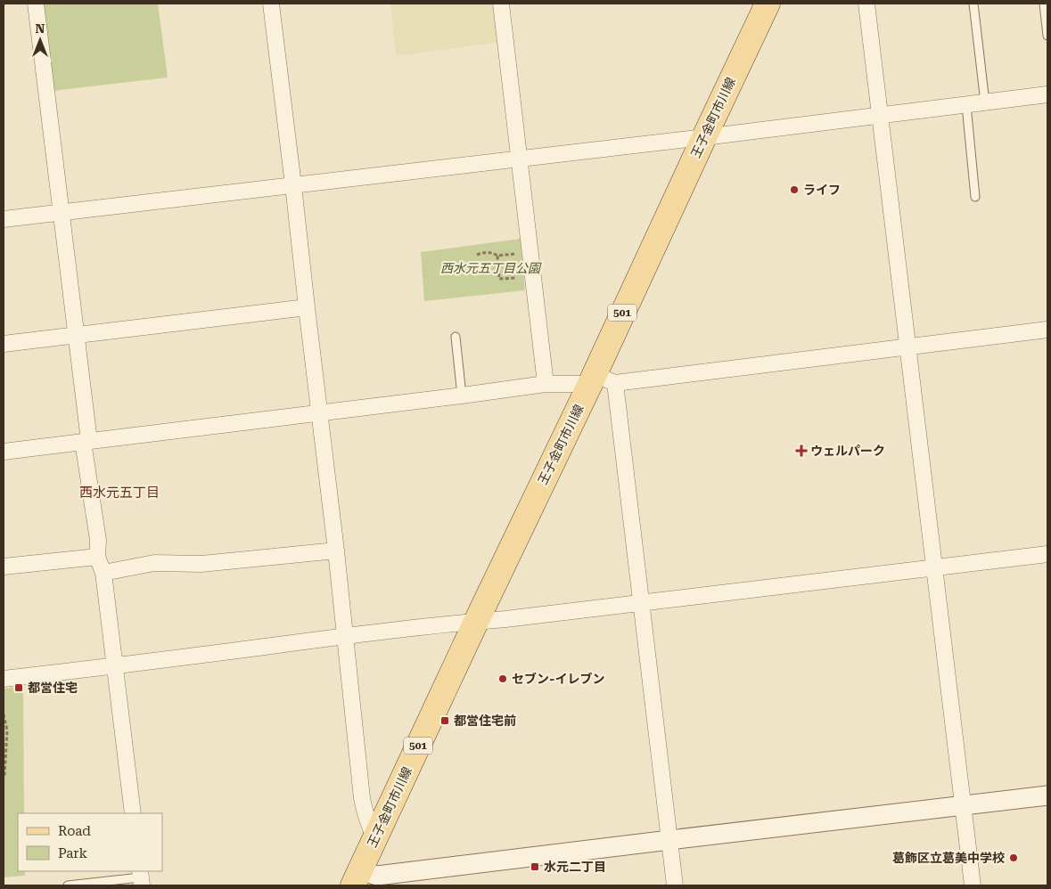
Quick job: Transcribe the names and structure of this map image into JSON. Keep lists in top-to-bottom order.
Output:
{
  "streets": {
    "main road": ["王子金町市川線", "501"]
  },
  "districts": ["西水元五丁目"],
  "parks": ["西水元五丁目公園"],
  "places": {
    "other": ["ライフ", "セブン-イレブン", "葛飾区立葛美中学校"],
    "health": ["ウェルパーク"],
    "transit": ["都営住宅", "都営住宅前", "水元二丁目"]
  },
  "legend": ["Road", "Park"],
  "north": "top"
}
